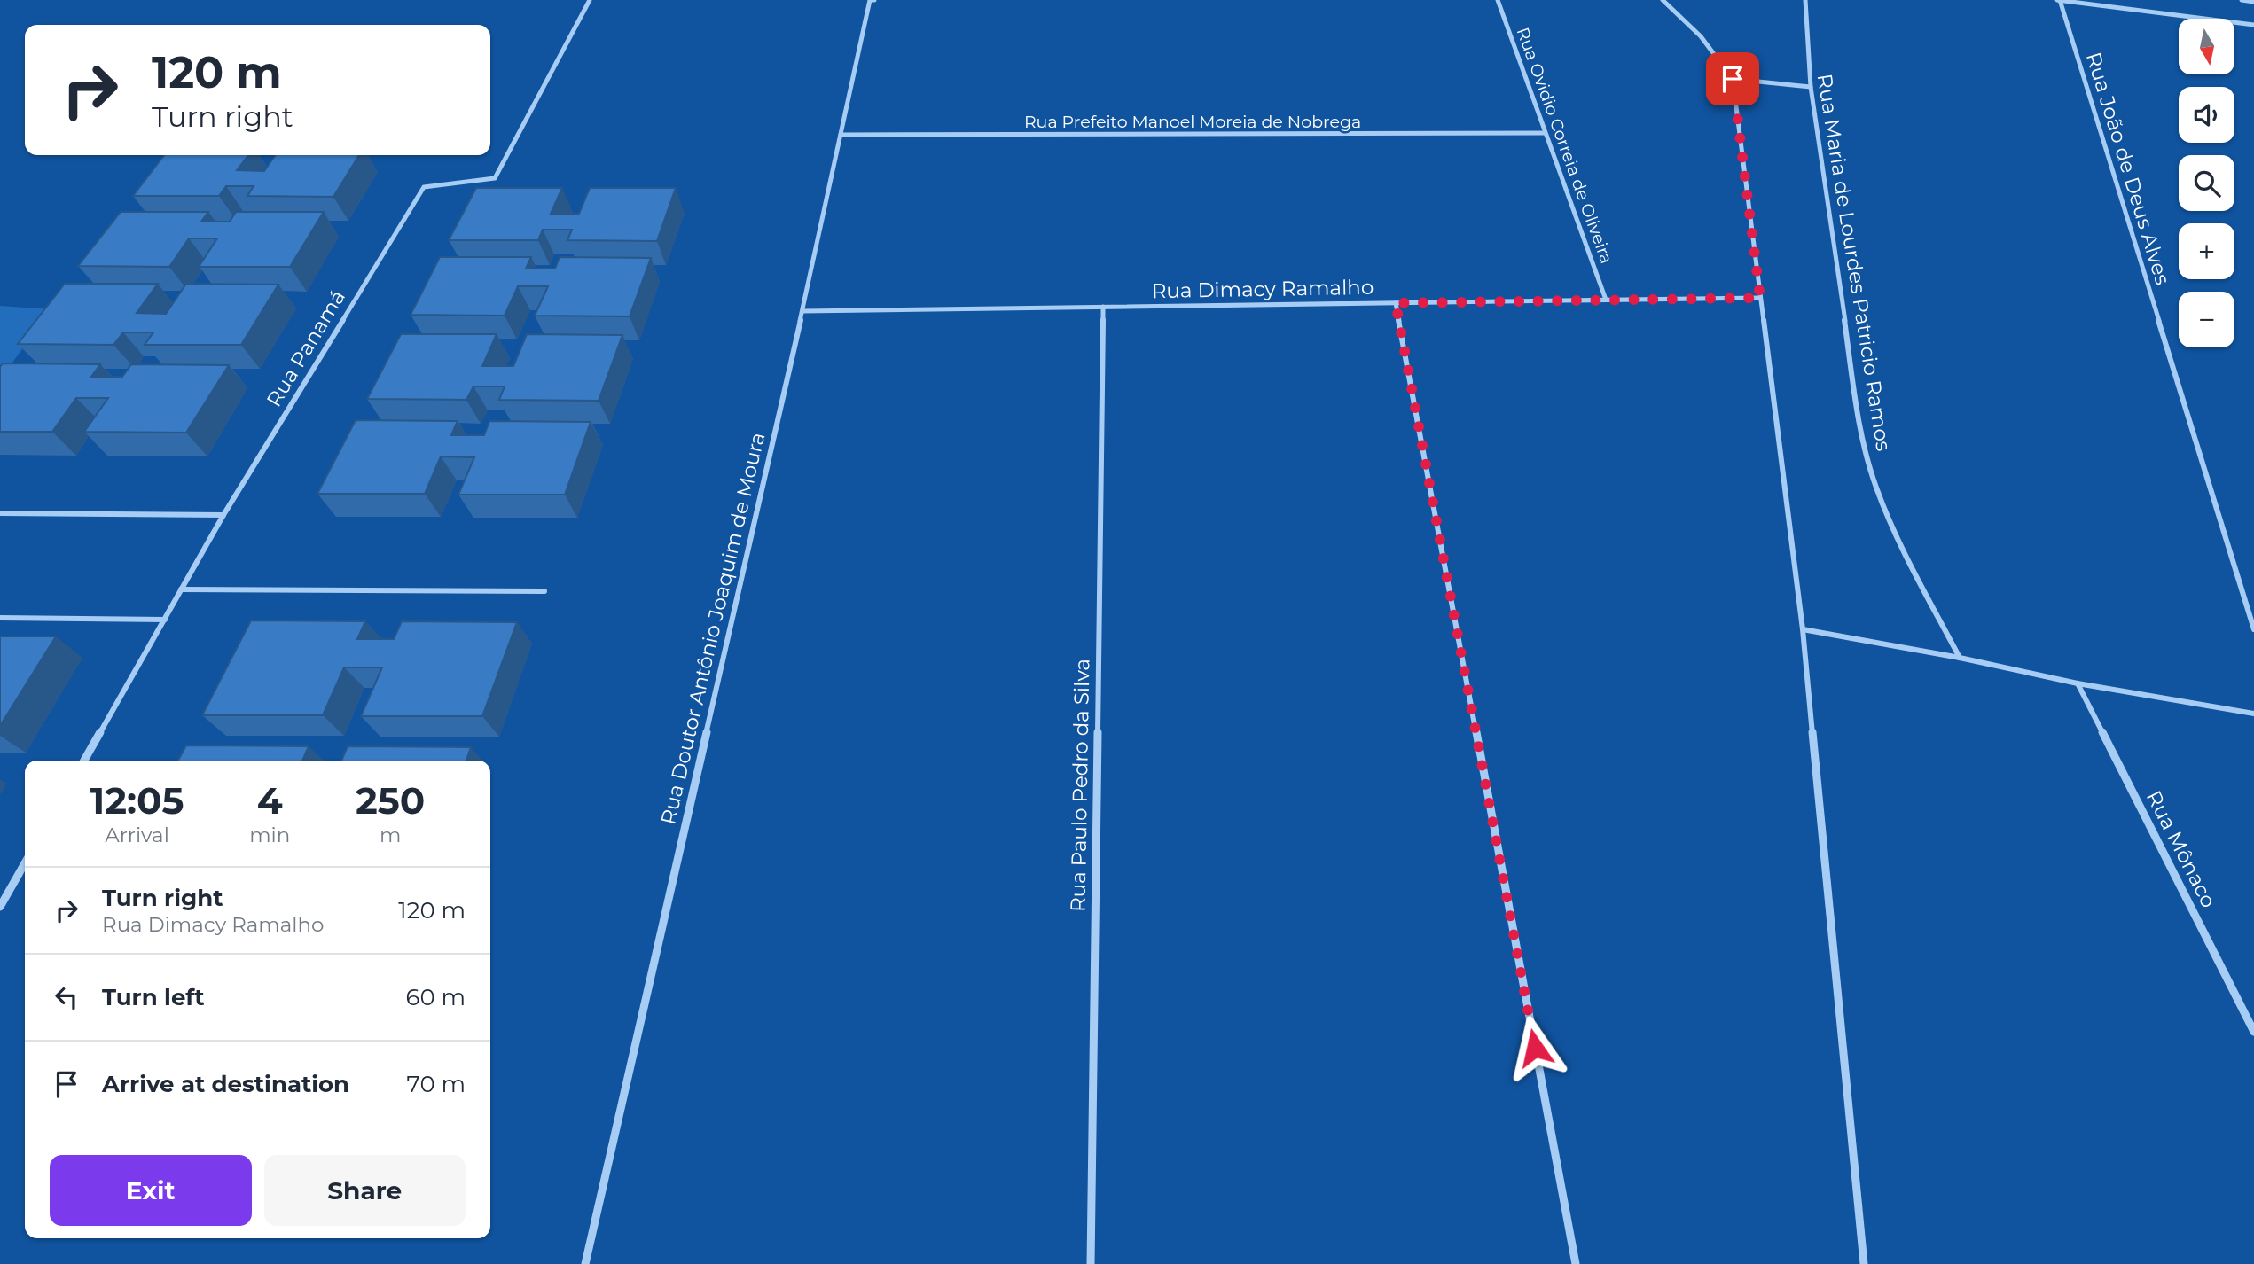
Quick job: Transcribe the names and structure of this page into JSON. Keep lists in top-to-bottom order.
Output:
{
  "streets": {
    "street": [
      "Rua Prefeito Manoel Moreia de Nobrega",
      "Rua Ovidio Correia de Oliveira",
      "Rua João de Deus Alves",
      "Rua Maria de Lourdes Patricio Ramos",
      "Rua Dimacy Ramalho",
      "Rua Panamá",
      "Rua Doutor Antônio Joaquim de Moura",
      "Rua Paulo Pedro da Silva",
      "Rua Mônaco"
    ]
  },
  "crossings": [
    ["Rua Prefeito Manoel Moreia de Nobrega", "Rua Ovidio Correia de Oliveira"],
    ["Rua Prefeito Manoel Moreia de Nobrega", "Rua Doutor Antônio Joaquim de Moura"],
    ["Rua Ovidio Correia de Oliveira", "Rua Dimacy Ramalho"],
    ["Rua Dimacy Ramalho", "Rua Doutor Antônio Joaquim de Moura"],
    ["Rua Dimacy Ramalho", "Rua Paulo Pedro da Silva"]
  ],
  "north": "bottom",
  "page": {
    "map_buttons": ["+", "−"],
    "turn": ["120 m", "Turn right"],
    "eta": [
      "12:05",
      "Arrival",
      "4",
      "min",
      "250",
      "m"
    ],
    "list": [
      {
        "name": "Turn right",
        "note": "Rua Dimacy Ramalho",
        "value": "120 m"
      },
      {
        "name": "Turn left",
        "value": "60 m"
      },
      {
        "name": "Arrive at destination",
        "value": "70 m"
      }
    ],
    "buttons": ["Exit", "Share"]
  }
}
